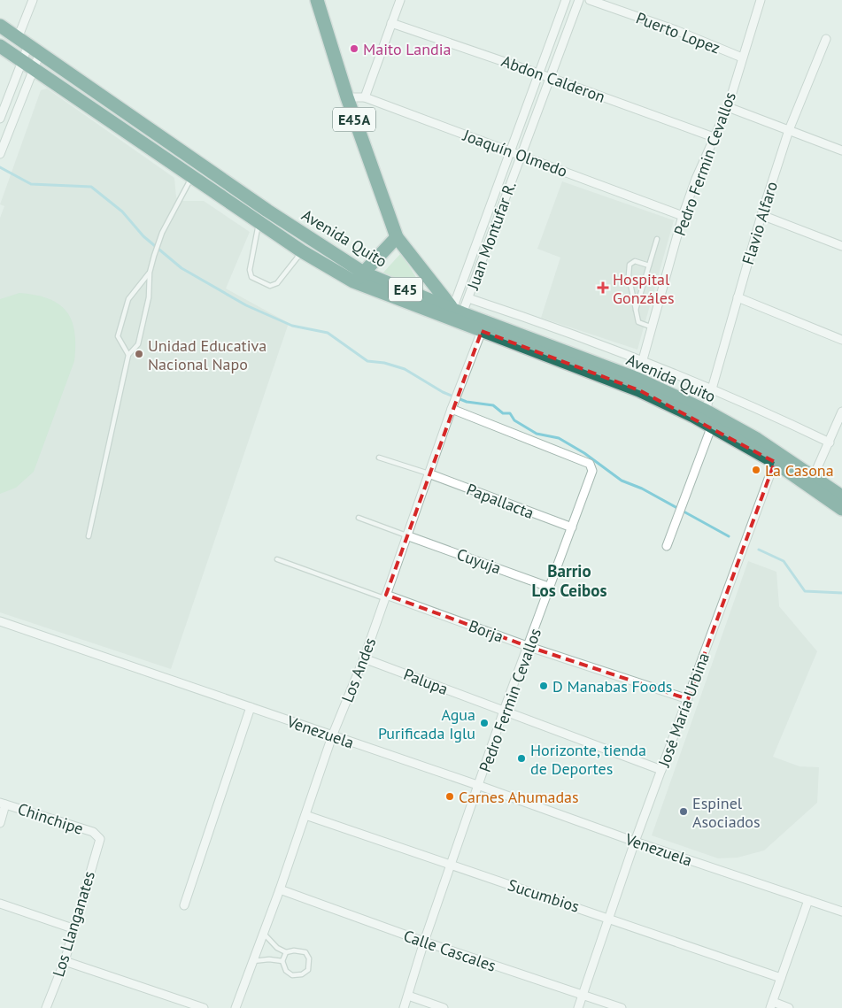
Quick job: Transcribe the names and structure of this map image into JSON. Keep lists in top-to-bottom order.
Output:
{
  "streets": {
    "highway": ["E45A", "Avenida Quito", "E45"],
    "street": [
      "Puerto Lopez",
      "Abdon Calderon",
      "Joaquín Olmedo",
      "Pedro Fermin Cevallos",
      "Flavio Alfaro",
      "Juan Montufar R.",
      "Papallacta",
      "Cuyuja",
      "Borja",
      "Los Andes",
      "Palupa",
      "José María Urbina",
      "Venezuela",
      "Chinchipe",
      "Sucumbios",
      "Los Llanganates",
      "Calle Cascales"
    ]
  },
  "crossings": [
    ["Puerto Lopez", "Pedro Fermin Cevallos"],
    ["Abdon Calderon", "Pedro Fermin Cevallos"],
    ["Abdon Calderon", "Juan Montufar R."],
    ["E45A", "Joaquín Olmedo"],
    ["E45A", "Juan Montufar R."],
    ["E45A", "Avenida Quito"],
    ["Joaquín Olmedo", "Pedro Fermin Cevallos"],
    ["Joaquín Olmedo", "Juan Montufar R."],
    ["Pedro Fermin Cevallos", "Avenida Quito"],
    ["Pedro Fermin Cevallos", "Papallacta"],
    ["Pedro Fermin Cevallos", "Cuyuja"],
    ["Pedro Fermin Cevallos", "Borja"],
    ["Pedro Fermin Cevallos", "Los Andes"],
    ["Pedro Fermin Cevallos", "Palupa"],
    ["Pedro Fermin Cevallos", "Venezuela"],
    ["Pedro Fermin Cevallos", "Sucumbios"],
    ["Pedro Fermin Cevallos", "Calle Cascales"],
    ["Flavio Alfaro", "Avenida Quito"],
    ["Juan Montufar R.", "Avenida Quito"],
    ["Avenida Quito", "Los Andes"],
    ["Avenida Quito", "José María Urbina"],
    ["Papallacta", "Los Andes"],
    ["Cuyuja", "Los Andes"],
    ["Borja", "Los Andes"],
    ["Borja", "José María Urbina"],
    ["Los Andes", "Palupa"],
    ["Los Andes", "Venezuela"],
    ["Los Andes", "Sucumbios"],
    ["Los Andes", "Calle Cascales"],
    ["Palupa", "José María Urbina"],
    ["José María Urbina", "Venezuela"],
    ["José María Urbina", "Sucumbios"],
    ["José María Urbina", "Calle Cascales"],
    ["Chinchipe", "Los Llanganates"]
  ],
  "districts": ["Barrio Los Ceibos"],
  "places": {
    "other": [
      "Maito Landia",
      "Unidad Educativa Nacional Napo",
      "La Casona",
      "D Manabas Foods",
      "Agua Purificada Iglu",
      "Horizonte, tienda de Deportes",
      "Carnes Ahumadas",
      "Espinel Asociados"
    ],
    "health": ["Hospital Gonzáles"]
  }
}
